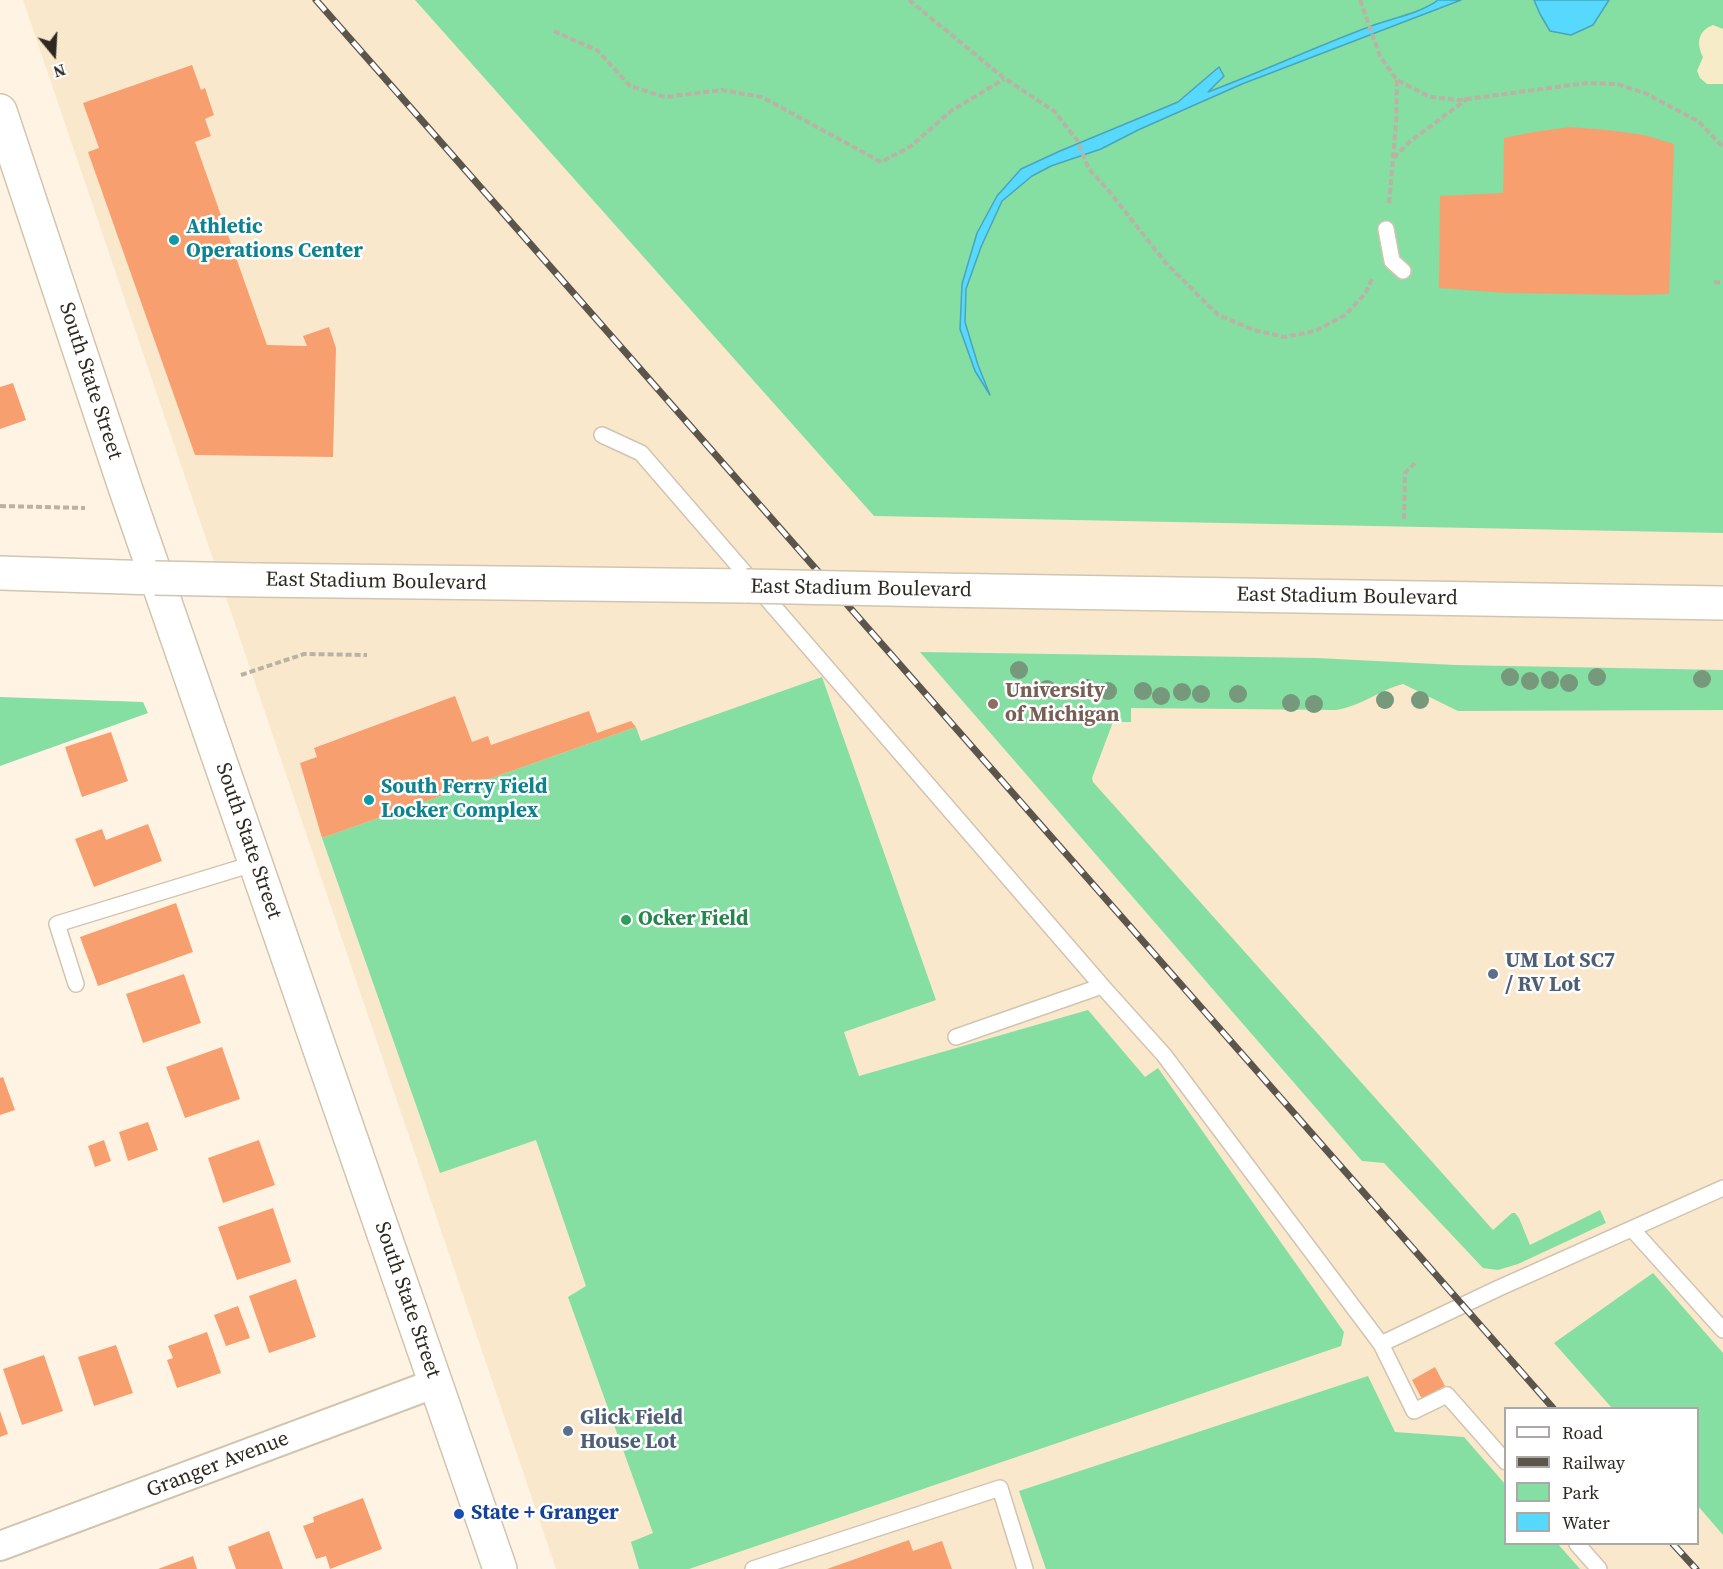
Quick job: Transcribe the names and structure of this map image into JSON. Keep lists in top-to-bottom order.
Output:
{
  "streets": {
    "main road": ["South State Street", "East Stadium Boulevard"],
    "street": ["Granger Avenue"]
  },
  "crossings": [
    ["South State Street", "Granger Avenue"]
  ],
  "places": [
    "Athletic Operations Center",
    "University of Michigan",
    "South Ferry Field Locker Complex",
    "Ocker Field",
    "UM Lot SC7 / RV Lot",
    "Glick Field House Lot",
    "State + Granger"
  ],
  "legend": [
    "Road",
    "Railway",
    "Park",
    "Water"
  ],
  "north": "bottom"
}
